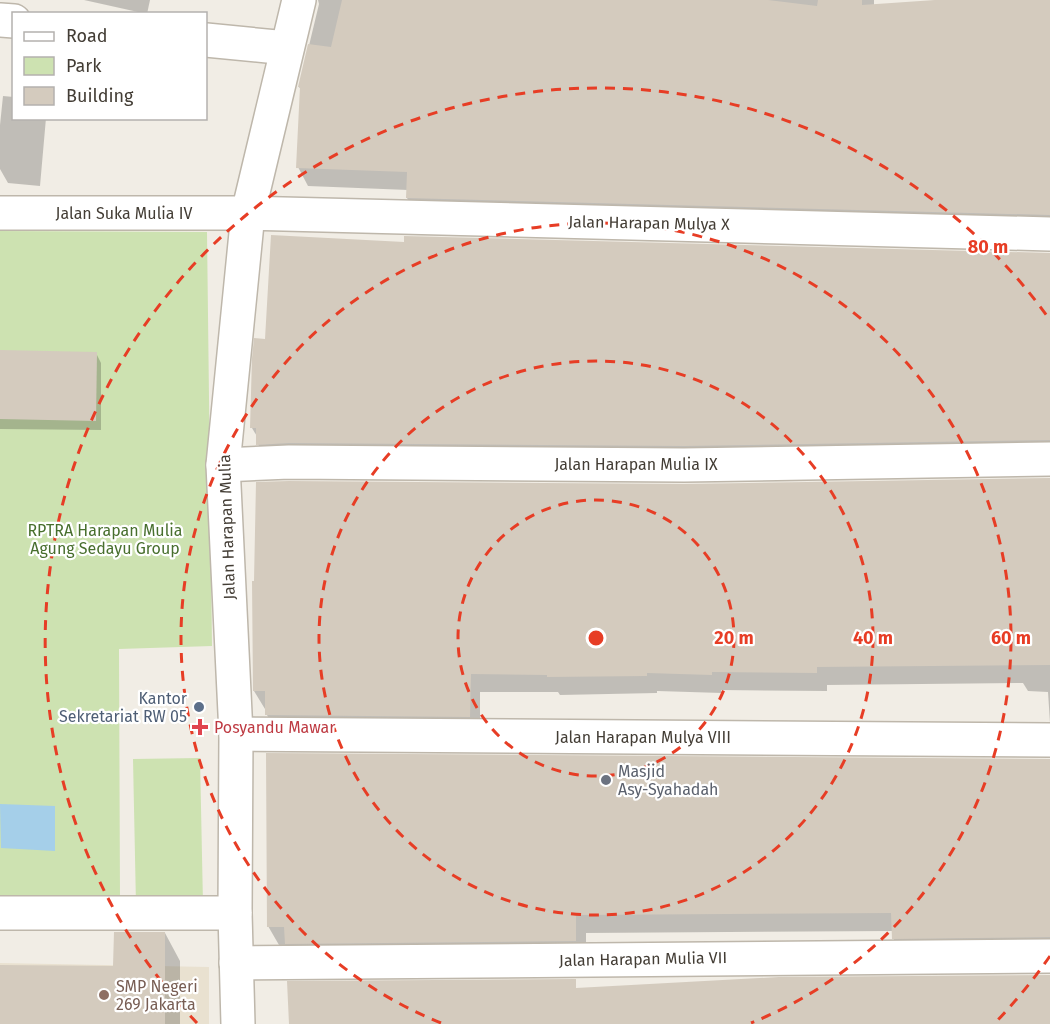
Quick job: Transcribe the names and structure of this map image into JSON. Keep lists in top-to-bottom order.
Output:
{
  "streets": {
    "street": [
      "Jalan Suka Mulia IV",
      "Jalan Harapan Mulya X",
      "Jalan Harapan Mulia IX",
      "Jalan Harapan Mulia",
      "Jalan Harapan Mulya VIII",
      "Jalan Harapan Mulia VII"
    ]
  },
  "crossings": [
    ["Jalan Suka Mulia IV", "Jalan Harapan Mulya X"],
    ["Jalan Suka Mulia IV", "Jalan Harapan Mulia"],
    ["Jalan Harapan Mulya X", "Jalan Harapan Mulia"],
    ["Jalan Harapan Mulia IX", "Jalan Harapan Mulia"],
    ["Jalan Harapan Mulia", "Jalan Harapan Mulya VIII"],
    ["Jalan Harapan Mulia", "Jalan Harapan Mulia VII"]
  ],
  "parks": ["RPTRA Harapan Mulia Agung Sedayu Group"],
  "places": {
    "other": ["Kantor Sekretariat RW 05", "Masjid Asy-Syahadah", "SMP Negeri 269 Jakarta"],
    "health": ["Posyandu Mawar"]
  },
  "legend": ["Road", "Park", "Building"],
  "rings": [
    "80 m",
    "20 m",
    "40 m",
    "60 m"
  ]
}
